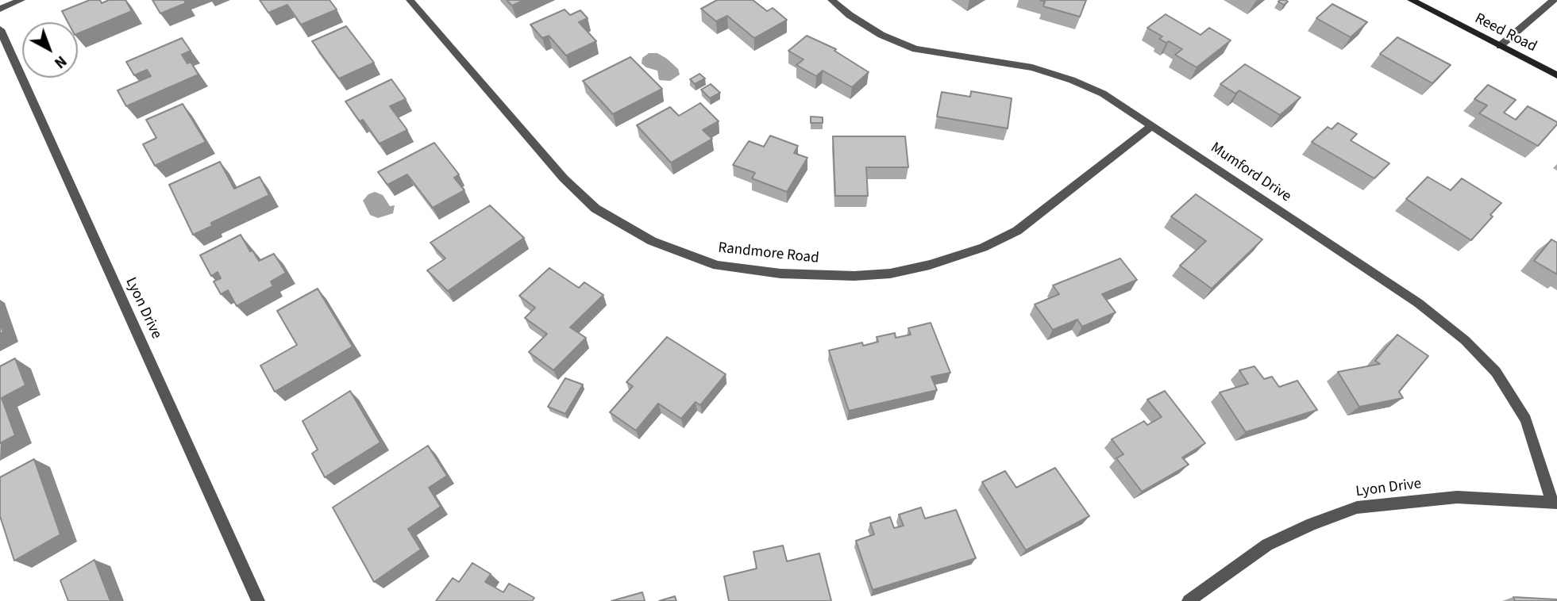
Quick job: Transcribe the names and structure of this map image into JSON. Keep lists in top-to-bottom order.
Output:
{
  "streets": {
    "main road": ["Reed Road"],
    "street": ["Mumford Drive", "Randmore Road", "Lyon Drive"]
  },
  "crossings": [
    ["Mumford Drive", "Randmore Road"],
    ["Mumford Drive", "Lyon Drive"]
  ],
  "north": "bottom right"
}
